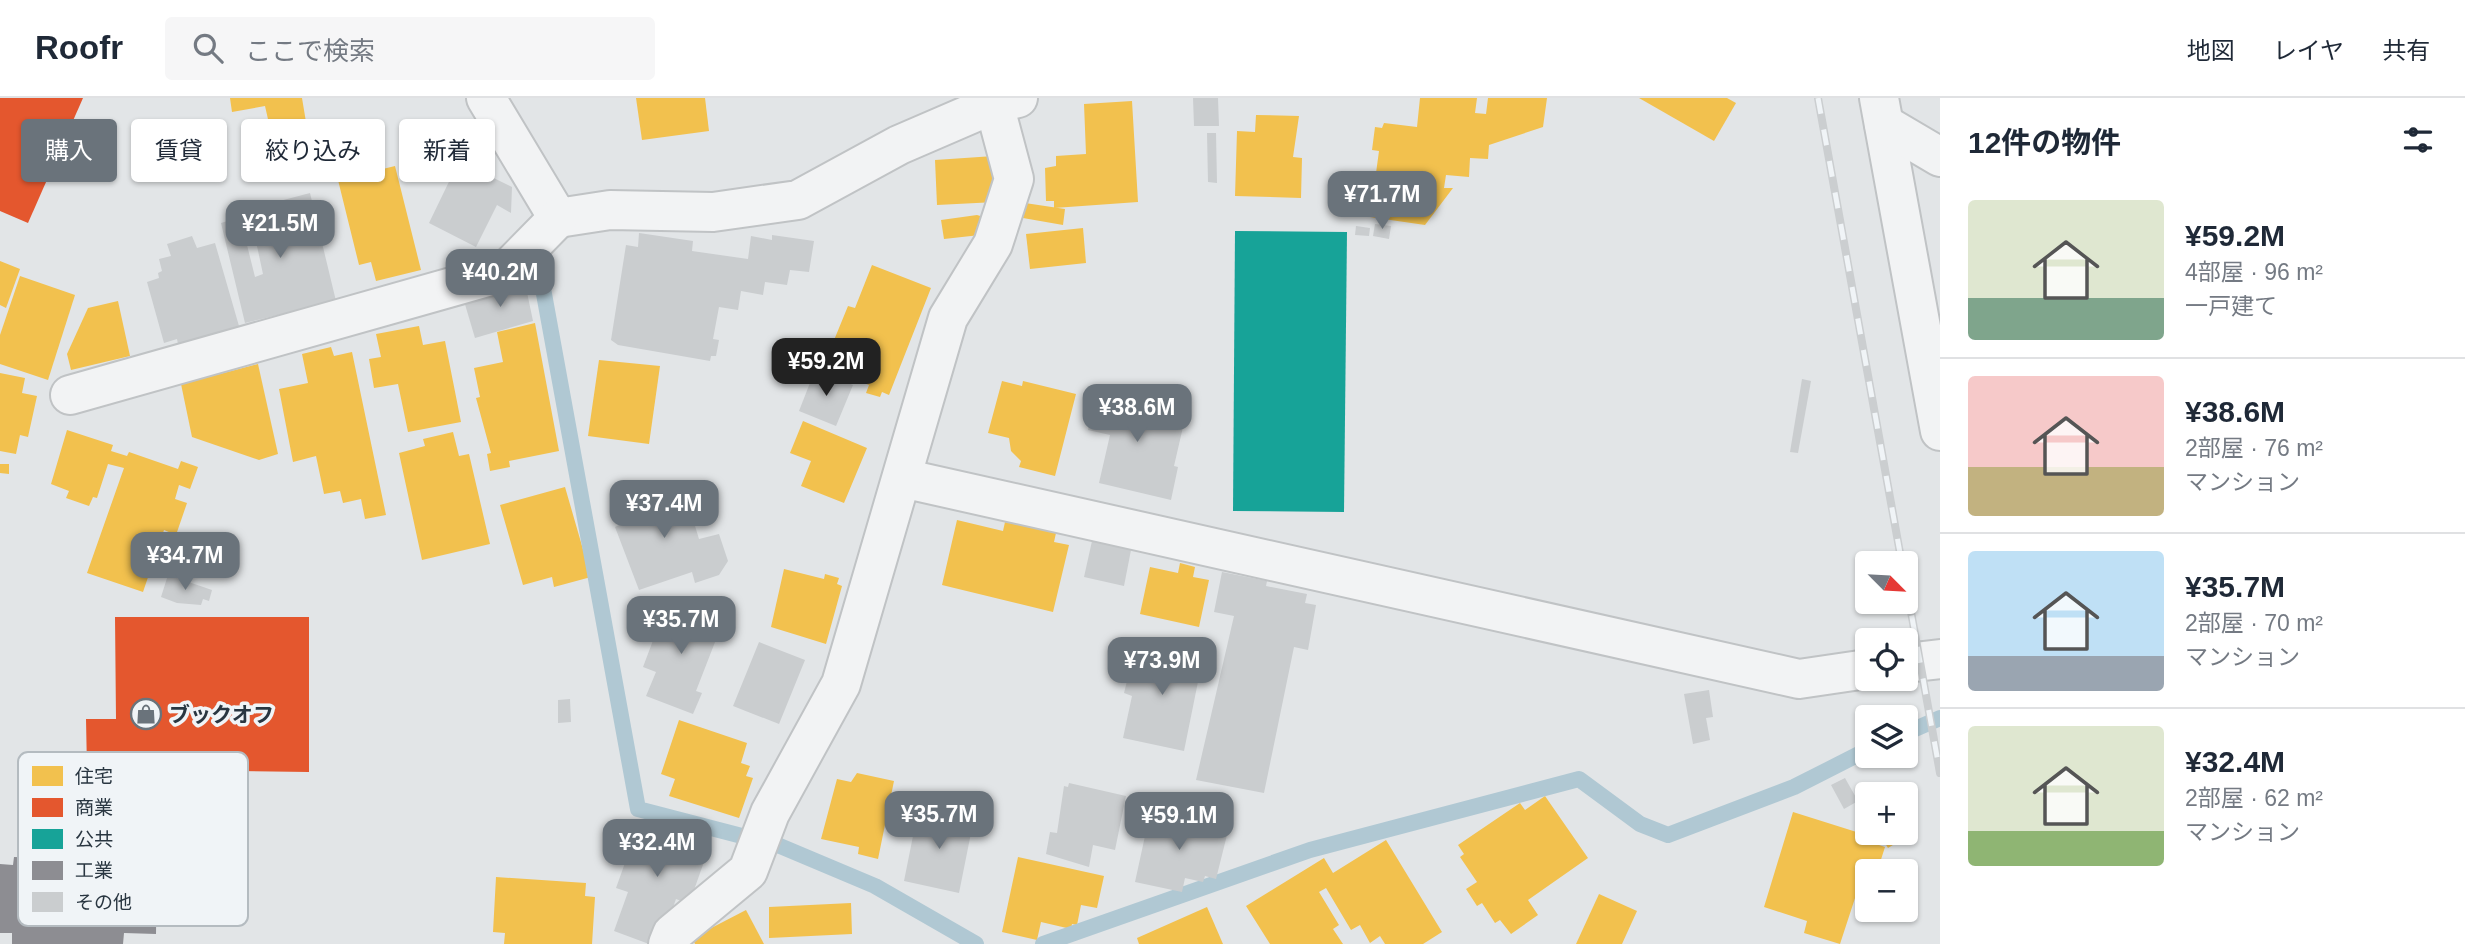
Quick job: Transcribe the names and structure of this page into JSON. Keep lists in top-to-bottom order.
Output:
{
  "places": {
    "shop": ["ブックオフ"]
  },
  "legend": [
    "住宅",
    "商業",
    "公共",
    "工業",
    "その他"
  ],
  "north": "bottom right",
  "page": {
    "header": "Roofr",
    "search": "ここで検索",
    "nav": ["地図", "レイヤ", "共有"],
    "heading": "12件の物件",
    "chip": [
      "購入",
      "賃貸",
      "絞り込み",
      "新着"
    ],
    "price": [
      "¥71.7M",
      "¥21.5M",
      "¥40.2M",
      "¥59.2M",
      "¥38.6M",
      "¥37.4M",
      "¥34.7M",
      "¥35.7M",
      "¥73.9M",
      "¥35.7M",
      "¥59.1M",
      "¥32.4M"
    ],
    "list": [
      {
        "name": "¥59.2M",
        "note": "4部屋 · 96 m² · 一戸建て"
      },
      {
        "name": "¥38.6M",
        "note": "2部屋 · 76 m² · マンション"
      },
      {
        "name": "¥35.7M",
        "note": "2部屋 · 70 m² · マンション"
      },
      {
        "name": "¥32.4M",
        "note": "2部屋 · 62 m² · マンション"
      }
    ],
    "map_buttons": ["+", "−"]
  }
}
